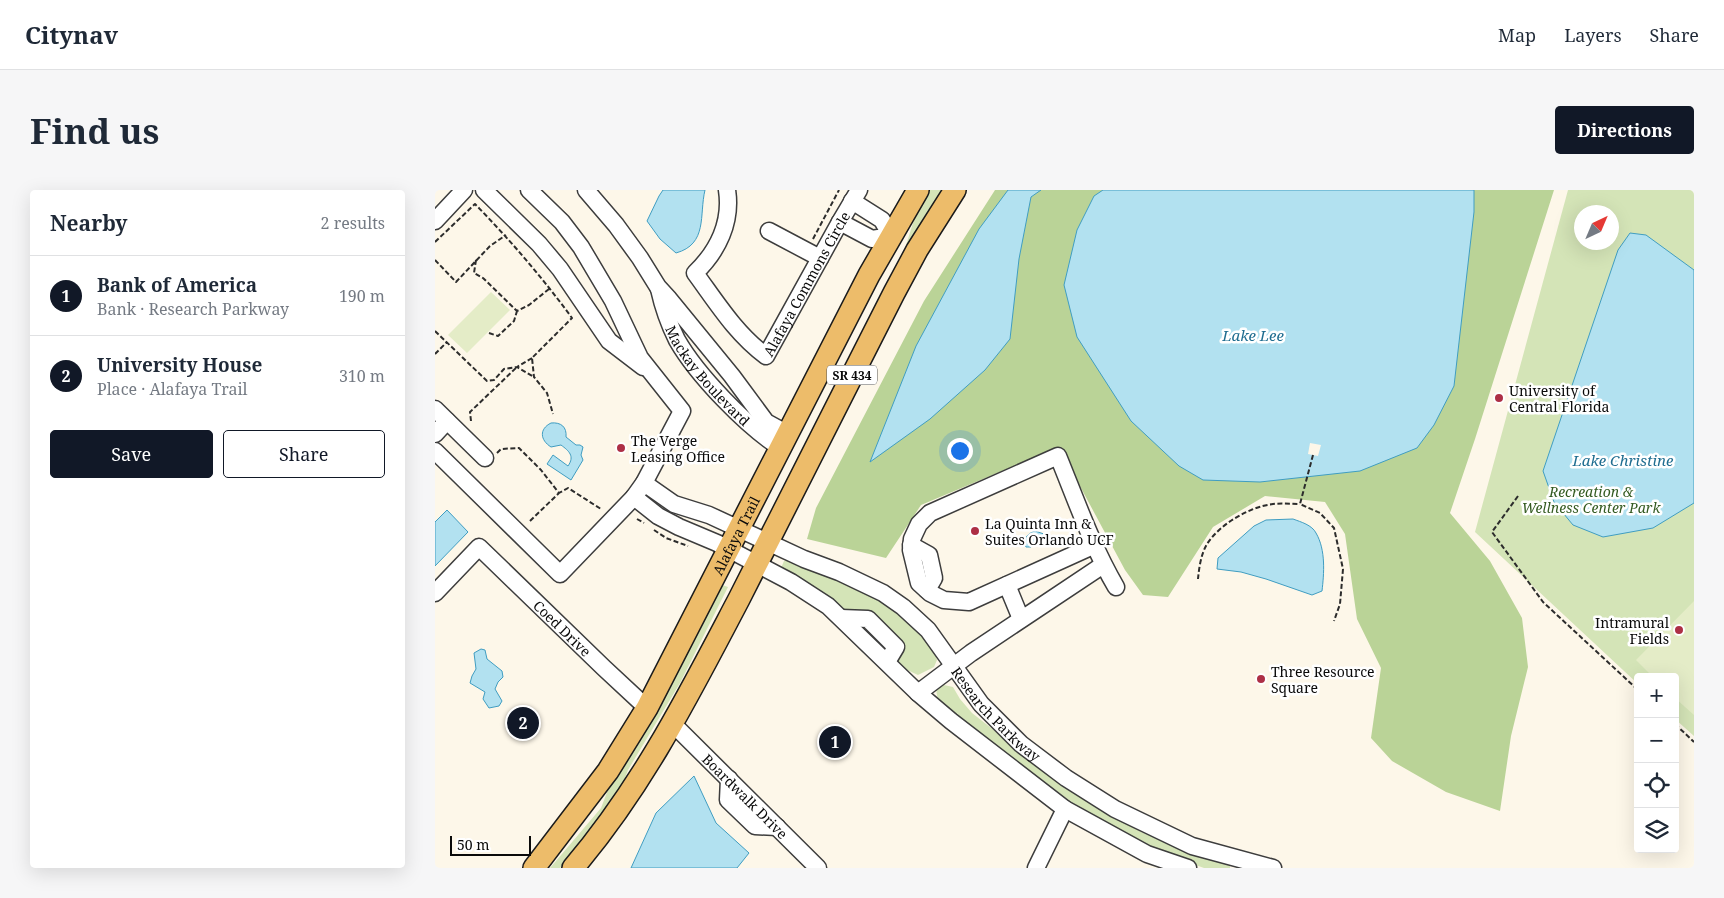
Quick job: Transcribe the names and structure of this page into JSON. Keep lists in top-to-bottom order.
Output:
{
  "streets": {
    "main road": ["SR 434", "Alafaya Trail"],
    "street": [
      "Alafaya Commons Circle",
      "Mackay Boulevard",
      "Coed Drive",
      "Research Parkway",
      "Boardwalk Drive"
    ]
  },
  "crossings": [
    ["Mackay Boulevard", "Alafaya Trail"],
    ["SR 434", "Research Parkway"],
    ["SR 434", "Boardwalk Drive"],
    ["Alafaya Trail", "Coed Drive"],
    ["Alafaya Trail", "Research Parkway"]
  ],
  "water": ["Lake Lee", "Lake Christine"],
  "parks": ["Recreation & Wellness Center Park"],
  "places": [
    "University of Central Florida",
    "The Verge Leasing Office",
    "La Quinta Inn & Suites Orlando UCF",
    "Intramural Fields",
    "Three Resource Square"
  ],
  "scale_bar": "50 m",
  "north": "top right",
  "page": {
    "header": "Citynav",
    "nav": ["Map", "Layers", "Share"],
    "buttons": [
      "Directions",
      ["Save", "Share"]
    ],
    "title": "Find us",
    "heading": ["Nearby", "2 results"],
    "list": [
      {
        "mark": "1",
        "name": "Bank of America",
        "note": "Bank · Research Parkway",
        "value": "190 m"
      },
      {
        "mark": "2",
        "name": "University House",
        "note": "Place · Alafaya Trail",
        "value": "310 m"
      }
    ],
    "map_buttons": ["+", "−"],
    "pins": ["2", "1"],
    "scale": "50 m"
  }
}
